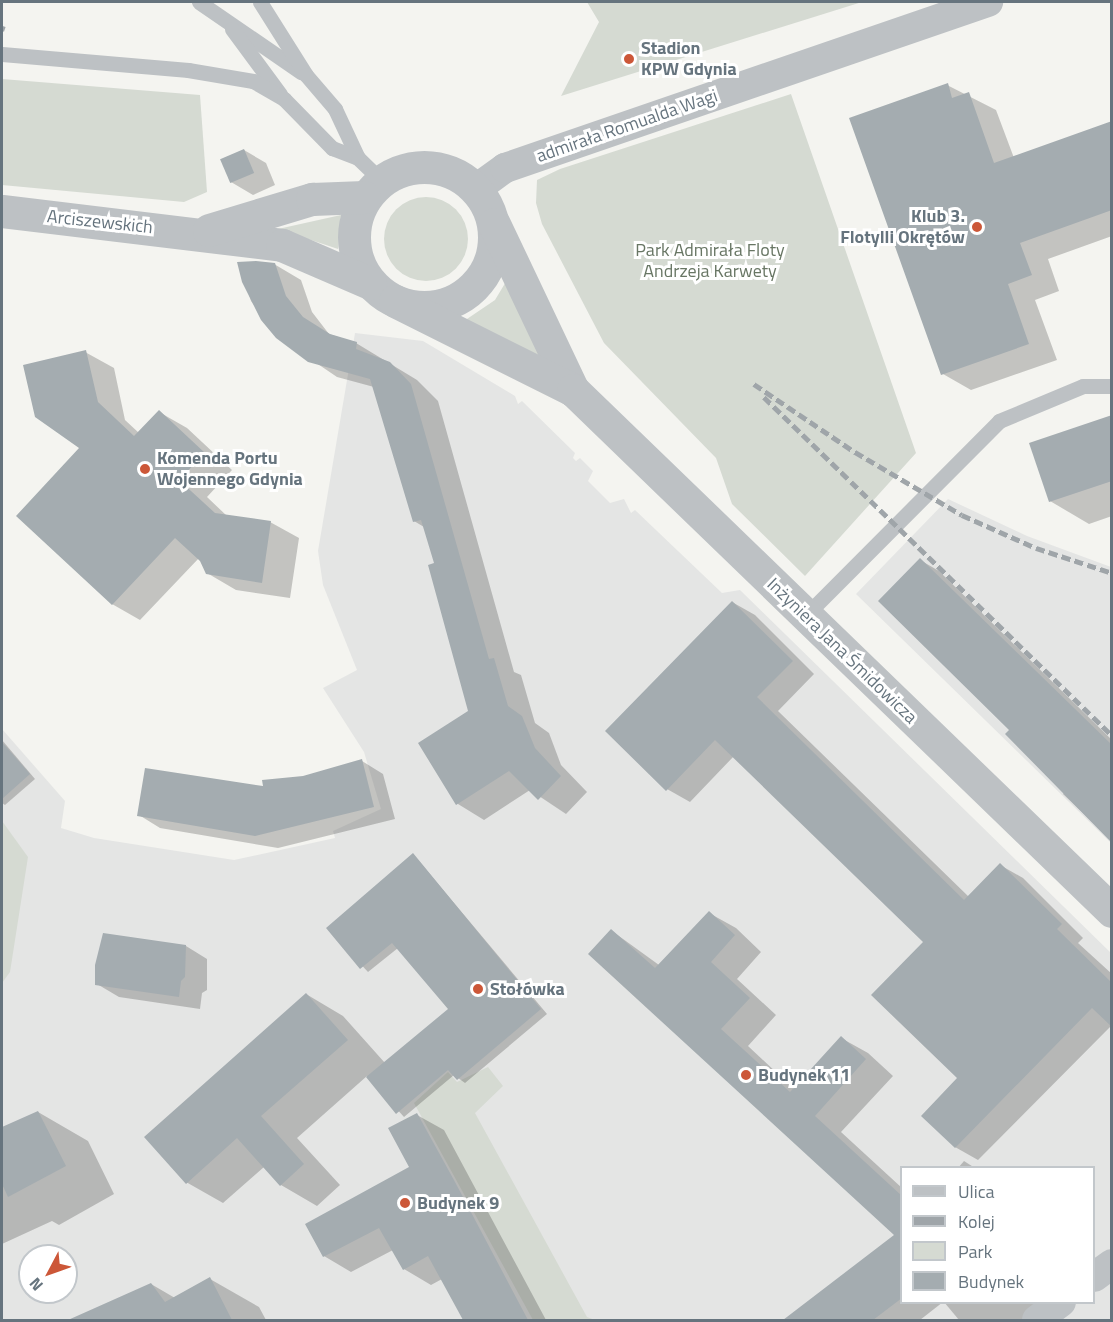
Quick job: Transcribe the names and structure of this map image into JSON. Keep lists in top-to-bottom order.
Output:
{
  "streets": {
    "street": ["admirała Romualda Wagi", "Arciszewskich", "Inżyniera Jana Śmidowicza"]
  },
  "crossings": [
    ["admirała Romualda Wagi", "Arciszewskich"],
    ["admirała Romualda Wagi", "Inżyniera Jana Śmidowicza"],
    ["Arciszewskich", "Inżyniera Jana Śmidowicza"]
  ],
  "parks": ["Park Admirała Floty Andrzeja Karwety"],
  "places": [
    "Stadion KPW Gdynia",
    "Klub 3. Flotylli Okrętów",
    "Komenda Portu Wojennego Gdynia",
    "Stołówka",
    "Budynek 11",
    "Budynek 9"
  ],
  "legend": [
    "Ulica",
    "Kolej",
    "Park",
    "Budynek"
  ],
  "north": "bottom left"
}
